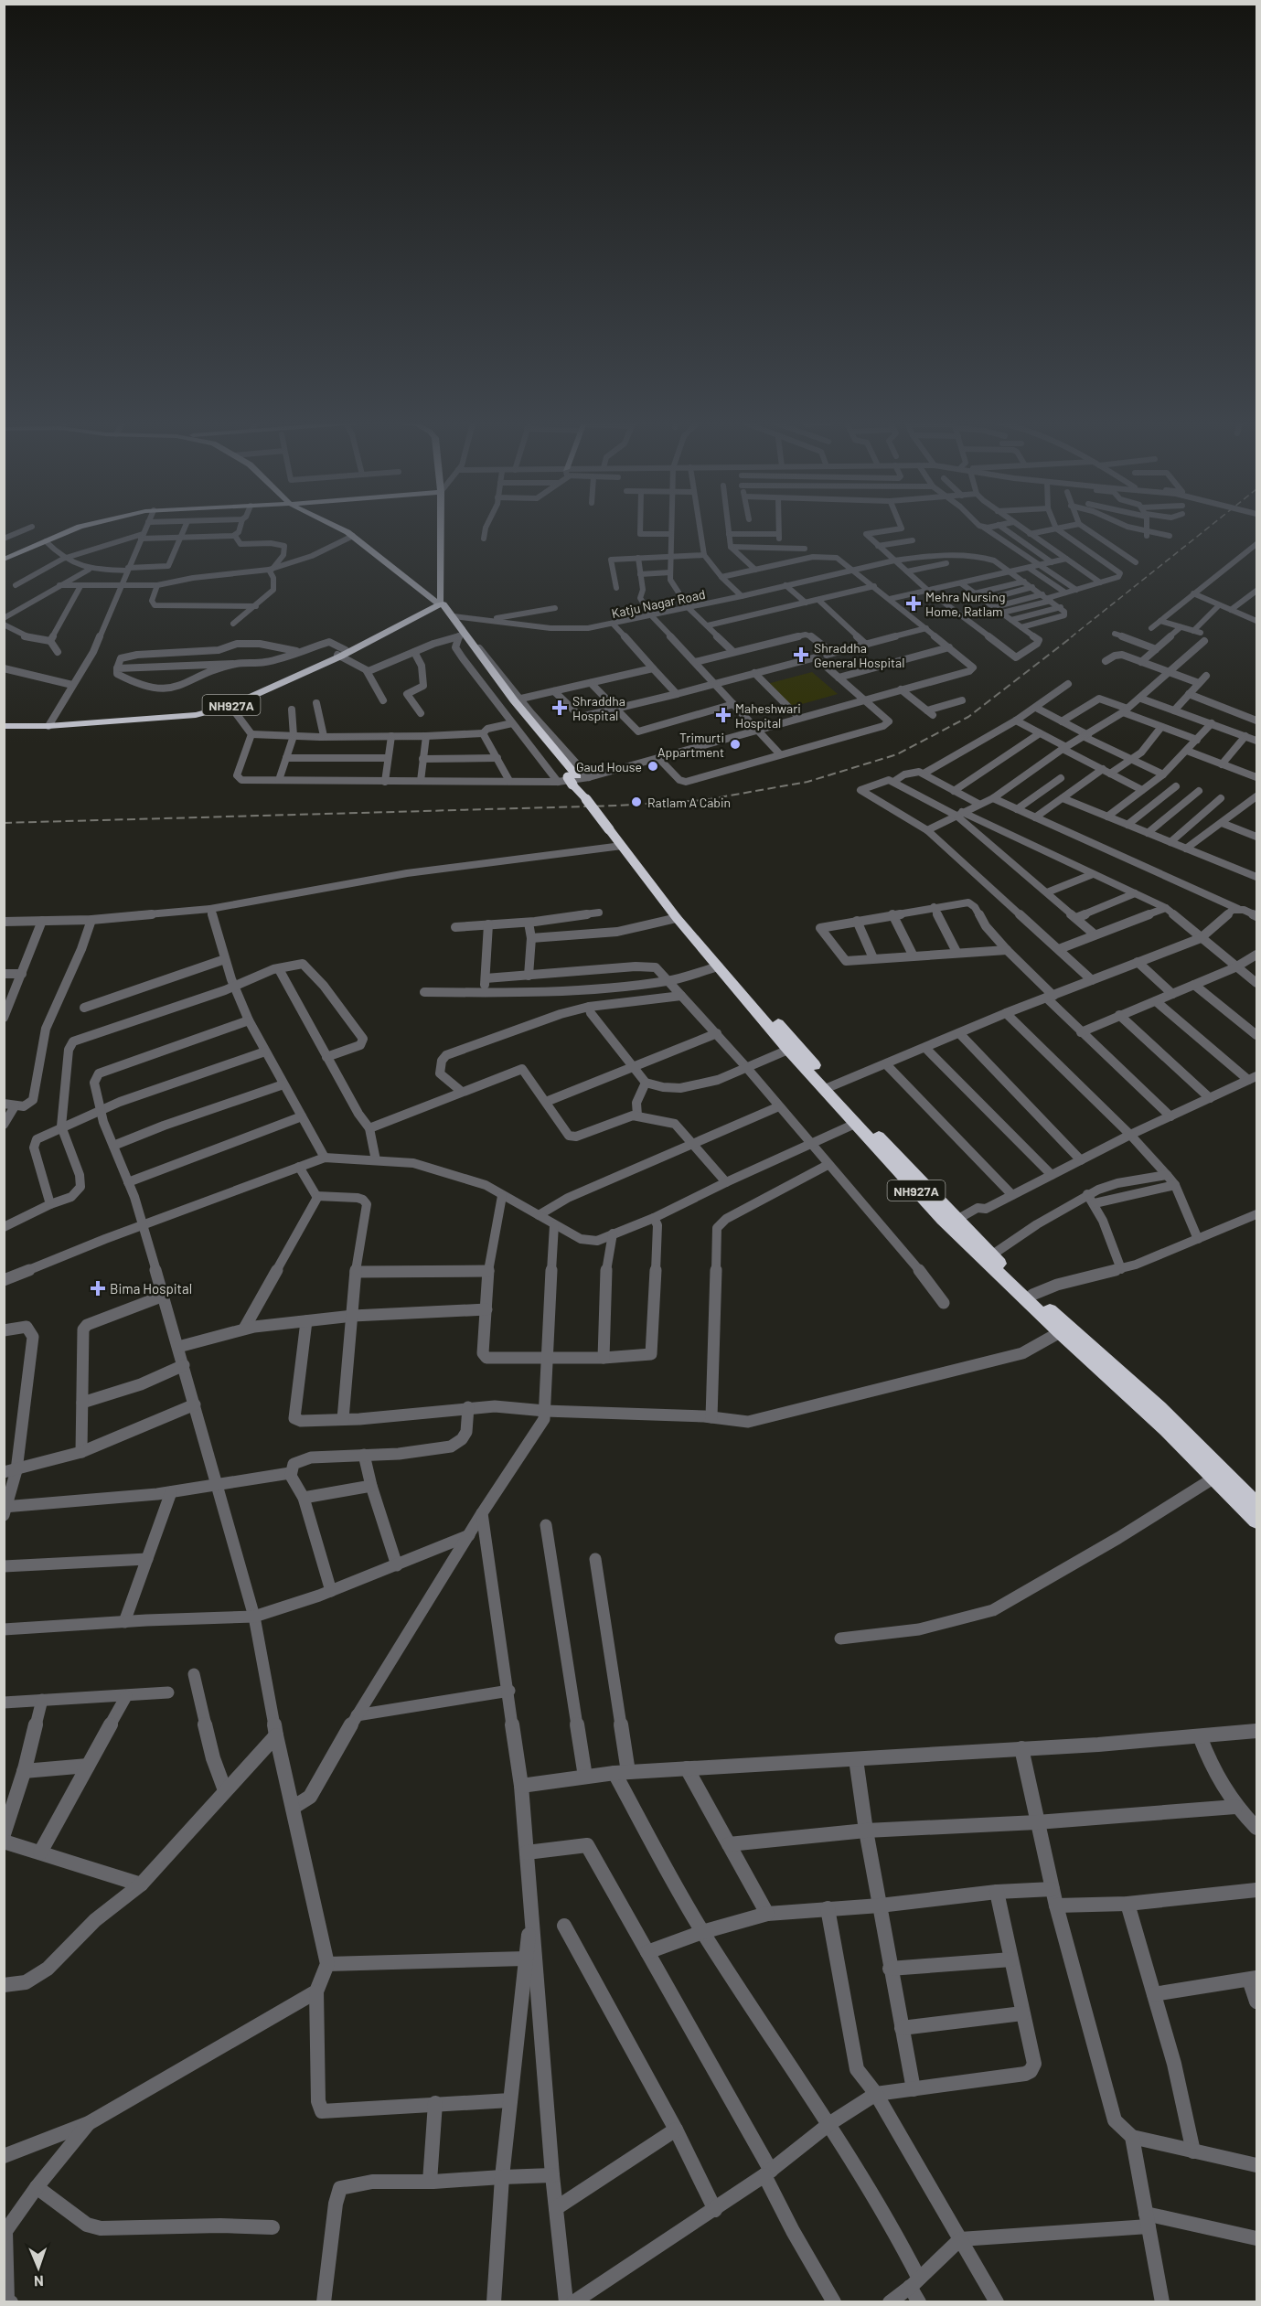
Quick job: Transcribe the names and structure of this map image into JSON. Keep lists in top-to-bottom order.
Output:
{
  "streets": {
    "highway": ["NH927A"],
    "street": ["Katju Nagar Road"]
  },
  "crossings": [
    ["Katju Nagar Road", "NH927A"]
  ],
  "places": {
    "health": [
      "Mehra Nursing Home, Ratlam",
      "Shraddha General Hospital",
      "Shraddha Hospital",
      "Maheshwari Hospital",
      "Bima Hospital"
    ],
    "other": ["Trimurti Appartment", "Gaud House", "Ratlam A Cabin"]
  },
  "north": "bottom"
}
